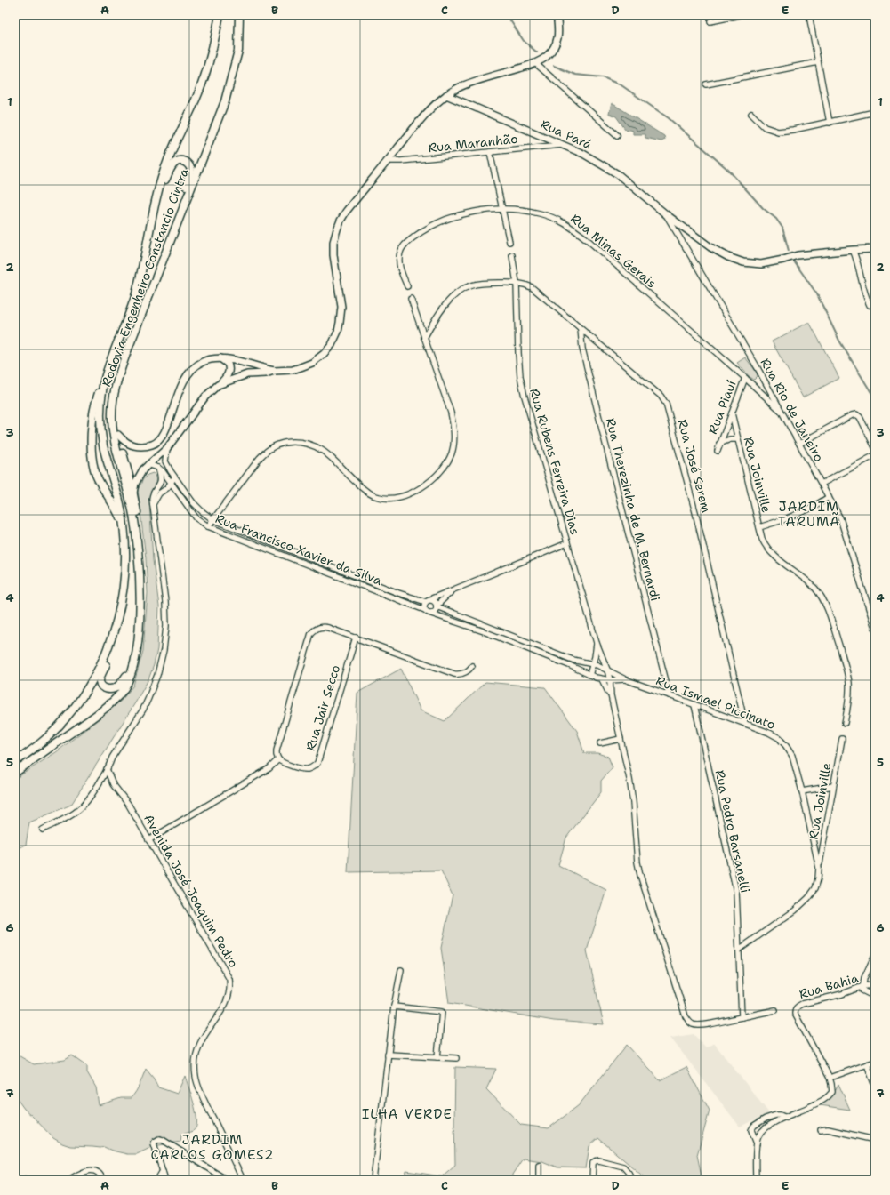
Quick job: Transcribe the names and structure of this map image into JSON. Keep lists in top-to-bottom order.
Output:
{
  "streets": {
    "main road": ["Rua Pará", "Rodovia Engenheiro Constancio Cintra"],
    "street": [
      "Rua Maranhão",
      "Rua Minas Gerais",
      "Rua Piauí",
      "Rua Rio de Janeiro",
      "Rua Rubens Ferreira Dias",
      "Rua José Serem",
      "Rua Joinville",
      "Rua Therezinha de M. Bernardi",
      "Rua Francisco Xavier da Silva",
      "Rua Ismael Piccinato",
      "Rua Jair Secco",
      "Rua Pedro Barsanelli",
      "Avenida José Joaquim Pedro",
      "Rua Bahia"
    ]
  },
  "crossings": [
    ["Rua Pará", "Rua Maranhão"],
    ["Rua Pará", "Rua Rio de Janeiro"],
    ["Rua Minas Gerais", "Rua Piauí"],
    ["Rua Minas Gerais", "Rua Rio de Janeiro"],
    ["Rua Piauí", "Rua Joinville"],
    ["Rua Rubens Ferreira Dias", "Rua José Serem"],
    ["Rua Rubens Ferreira Dias", "Rua Francisco Xavier da Silva"],
    ["Rua Rubens Ferreira Dias", "Rua Ismael Piccinato"],
    ["Rua José Serem", "Rua Therezinha de M. Bernardi"],
    ["Rua José Serem", "Rua Ismael Piccinato"],
    ["Rua Joinville", "Rua Ismael Piccinato"],
    ["Rua Therezinha de M. Bernardi", "Rua Ismael Piccinato"],
    ["Rua Francisco Xavier da Silva", "Rua Ismael Piccinato"],
    ["Rua Ismael Piccinato", "Rua Pedro Barsanelli"]
  ],
  "districts": ["JARDIM TARUMÃ", "ILHA VERDE", "JARDIM CARLOS GOMES2"],
  "grid": {
    "columns": [
      "A",
      "B",
      "C",
      "D",
      "E"
    ],
    "rows": [
      "1",
      "2",
      "3",
      "4",
      "5",
      "6",
      "7"
    ]
  }
}
